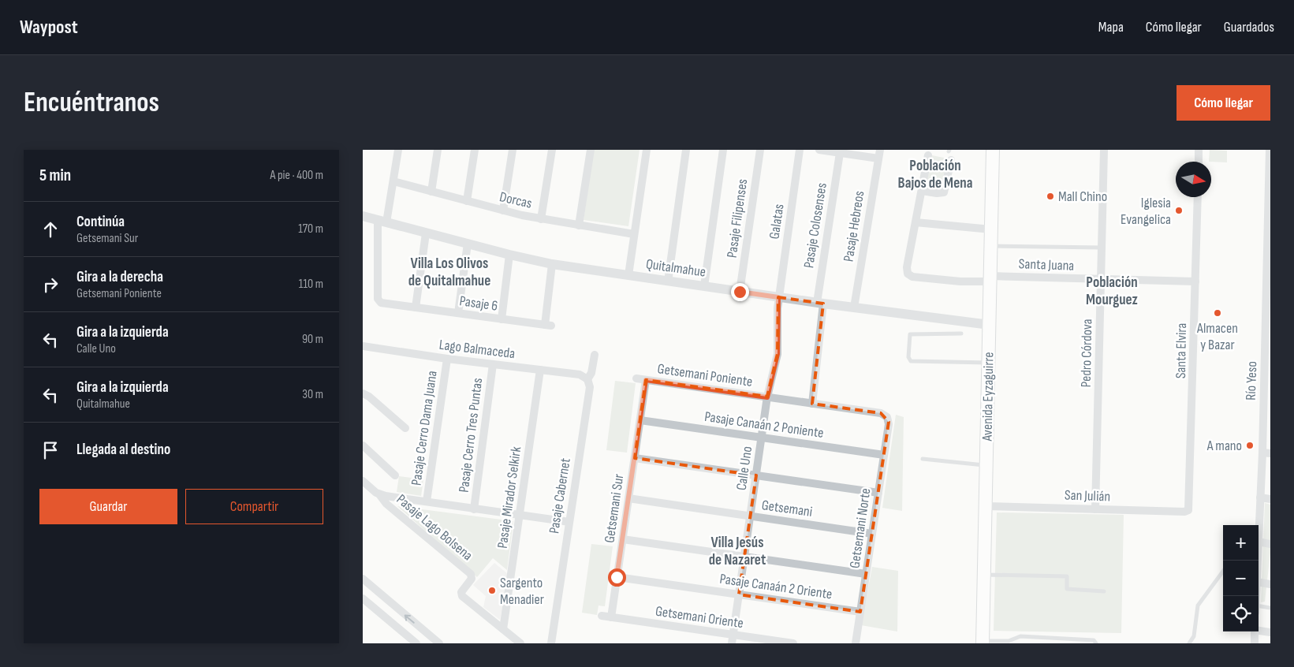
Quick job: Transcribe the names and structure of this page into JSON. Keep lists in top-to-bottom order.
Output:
{
  "streets": {
    "main road": ["Avenida Eyzaguirre"],
    "street": [
      "Dorcas",
      "Pasaje Filipenses",
      "Galatas",
      "Pasaje Colosenses",
      "Pasaje Hebreos",
      "Santa Juana",
      "Quitalmahue",
      "Pasaje 6",
      "Lago Balmaceda",
      "Santa Elvira",
      "Pedro Córdova",
      "Getsemani Poniente",
      "Río Yeso",
      "Pasaje Canaán 2 Poniente",
      "Pasaje Cerro Dama Juana",
      "Pasaje Cerro Tres Puntas",
      "Calle Uno",
      "Pasaje Cabernet",
      "San Julián",
      "Pasaje Mirador Selkirk",
      "Getsemani Sur",
      "Getsemani",
      "Pasaje Lago Bolsena",
      "Getsemani Norte",
      "Pasaje Canaán 2 Oriente",
      "Getsemani Oriente"
    ]
  },
  "crossings": [
    ["Pasaje Filipenses", "Quitalmahue"],
    ["Galatas", "Quitalmahue"],
    ["Galatas", "Calle Uno"],
    ["Pasaje Colosenses", "Quitalmahue"],
    ["Pasaje Colosenses", "Getsemani Poniente"],
    ["Pasaje Hebreos", "Quitalmahue"],
    ["Santa Juana", "Santa Elvira"],
    ["Santa Juana", "Pedro Córdova"],
    ["Santa Juana", "Avenida Eyzaguirre"],
    ["Quitalmahue", "Pasaje 6"],
    ["Quitalmahue", "Avenida Eyzaguirre"],
    ["Quitalmahue", "Calle Uno"],
    ["Lago Balmaceda", "Pasaje Cerro Dama Juana"],
    ["Lago Balmaceda", "Pasaje Cerro Tres Puntas"],
    ["Lago Balmaceda", "Pasaje Cabernet"],
    ["Lago Balmaceda", "Pasaje Mirador Selkirk"],
    ["Santa Elvira", "San Julián"],
    ["Pedro Córdova", "San Julián"],
    ["Getsemani Poniente", "Calle Uno"],
    ["Getsemani Poniente", "Getsemani Sur"],
    ["Getsemani Poniente", "Getsemani Norte"],
    ["Avenida Eyzaguirre", "San Julián"],
    ["Pasaje Canaán 2 Poniente", "Calle Uno"],
    ["Pasaje Canaán 2 Poniente", "Getsemani Sur"],
    ["Pasaje Canaán 2 Poniente", "Getsemani Norte"],
    ["Pasaje Cerro Dama Juana", "Pasaje Lago Bolsena"],
    ["Pasaje Cerro Tres Puntas", "Pasaje Lago Bolsena"],
    ["Calle Uno", "Getsemani"],
    ["Calle Uno", "Pasaje Canaán 2 Oriente"],
    ["Calle Uno", "Getsemani Oriente"],
    ["Pasaje Cabernet", "Pasaje Lago Bolsena"],
    ["Pasaje Mirador Selkirk", "Pasaje Lago Bolsena"],
    ["Getsemani Sur", "Getsemani"],
    ["Getsemani Sur", "Pasaje Canaán 2 Oriente"],
    ["Getsemani Sur", "Getsemani Oriente"],
    ["Getsemani", "Getsemani Norte"],
    ["Getsemani Norte", "Pasaje Canaán 2 Oriente"]
  ],
  "districts": [
    "Población Bajos de Mena",
    "Villa Los Olivos de Quitalmahue",
    "Población Mourguez",
    "Villa Jesús de Nazaret"
  ],
  "places": [
    "Mall Chino",
    "Iglesia Evangelica",
    "Almacen y Bazar",
    "A mano",
    "Sargento Menadier"
  ],
  "north": "right",
  "page": {
    "header": "Waypost",
    "nav": ["Mapa", "Cómo llegar", "Guardados"],
    "buttons": [
      "Cómo llegar",
      ["Guardar", "Compartir"]
    ],
    "title": "Encuéntranos",
    "heading": ["5 min", "A pie · 400 m"],
    "list": [
      ["Continúa", "Getsemani Sur", "170 m"],
      ["Gira a la derecha", "Getsemani Poniente", "110 m"],
      ["Gira a la izquierda", "Calle Uno", "90 m"],
      ["Gira a la izquierda", "Quitalmahue", "30 m"],
      "Llegada al destino"
    ],
    "map_buttons": ["+", "−"]
  }
}
